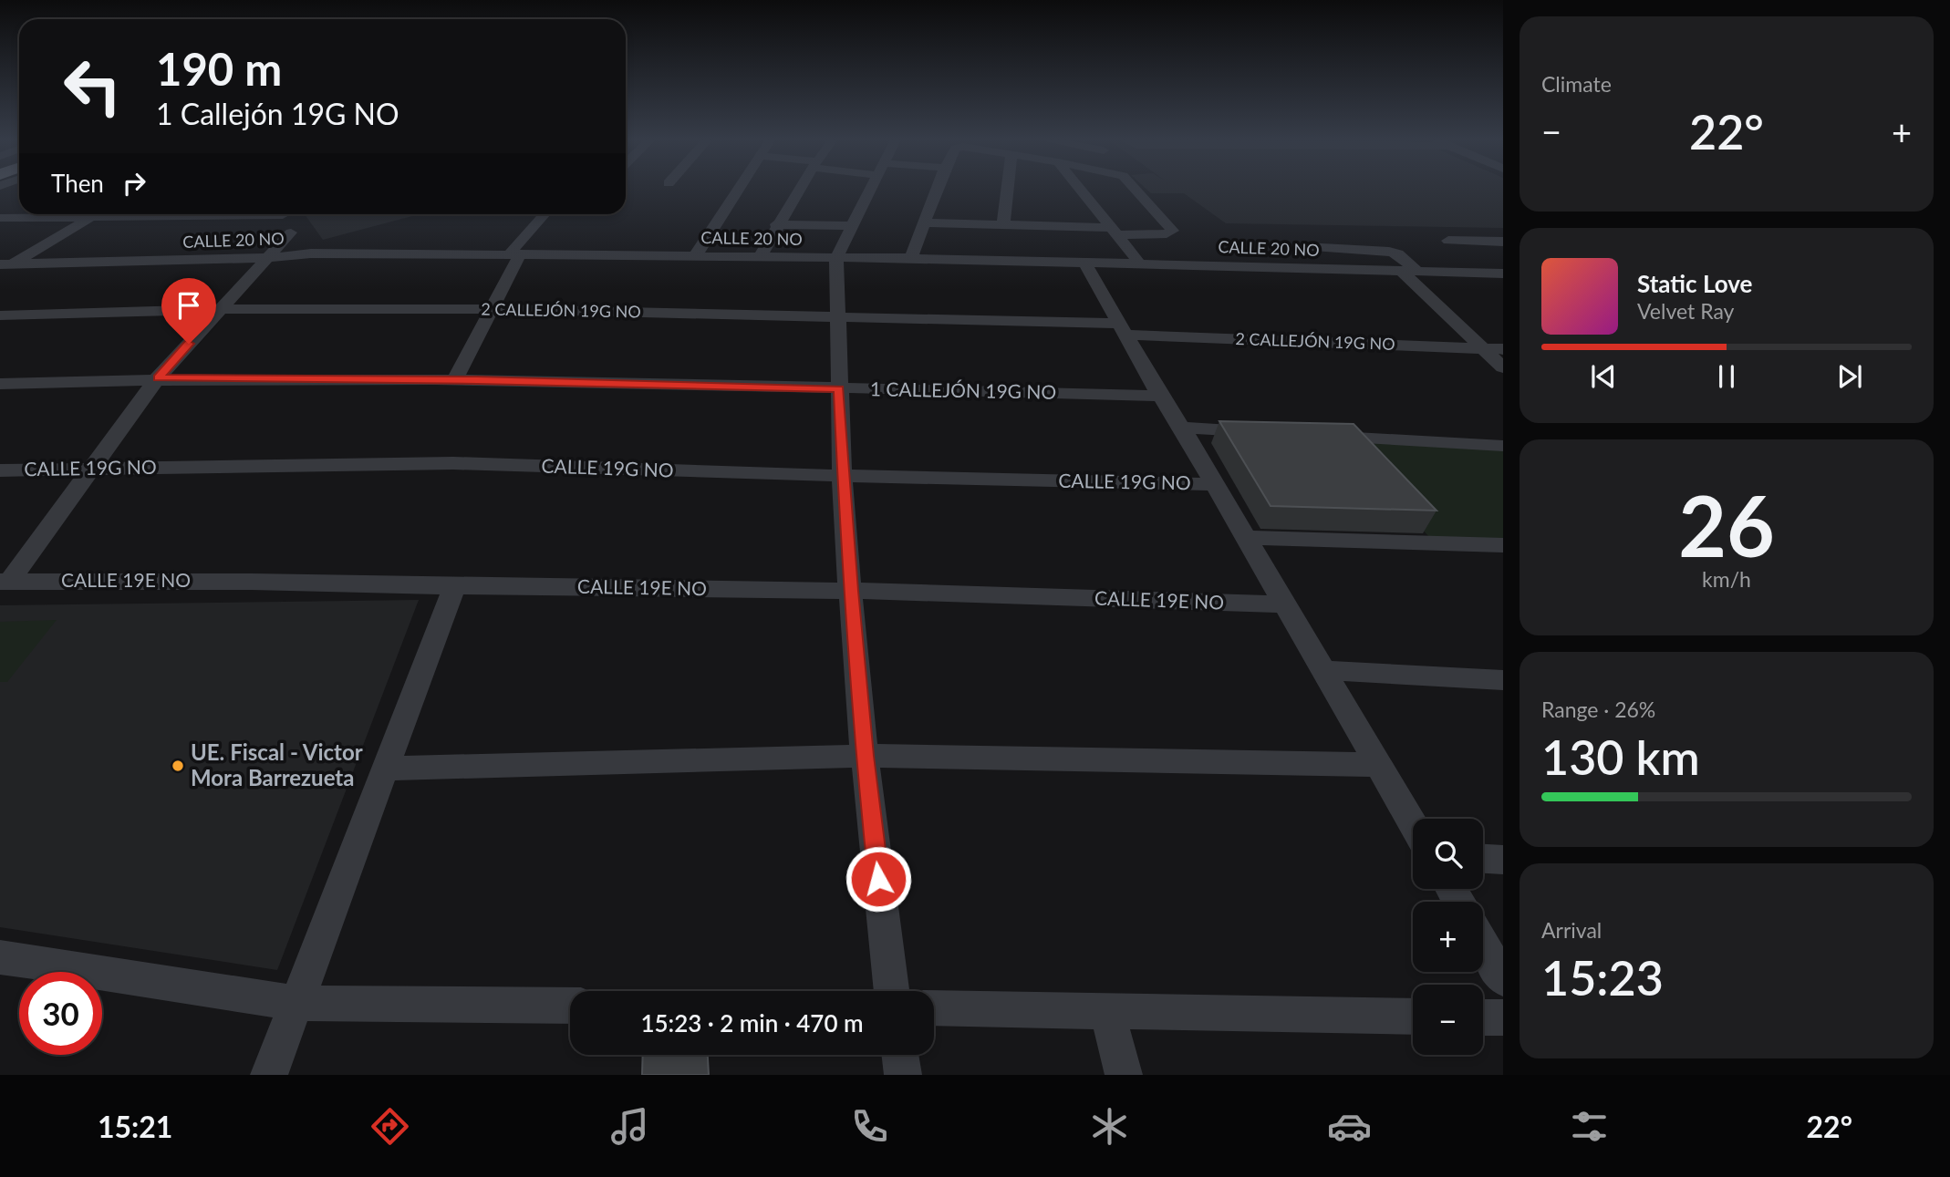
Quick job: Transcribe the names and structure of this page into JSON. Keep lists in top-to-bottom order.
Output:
{
  "streets": {
    "street": [
      "CALLE 20 NO",
      "2 CALLEJÓN 19G NO",
      "1 CALLEJÓN 19G NO",
      "CALLE 19G NO",
      "CALLE 19E NO"
    ]
  },
  "places": ["UE. Fiscal - Victor Mora Barrezueta"],
  "page": {
    "tile": [
      "Climate",
      ["26", "km/h"],
      ["Range · 26%", "130 km"],
      ["Arrival", "15:23"]
    ],
    "turn": ["190 m", "1 Callejón 19G NO"],
    "heat": ["−", "22°", "+"],
    "then": "Then",
    "song": ["Static Love", "Velvet Ray"],
    "map_buttons": ["+", "−"],
    "limit": "30",
    "trip": "15:23 · 2 min · 470 m",
    "tabs": ["15:21", "22°"]
  }
}
